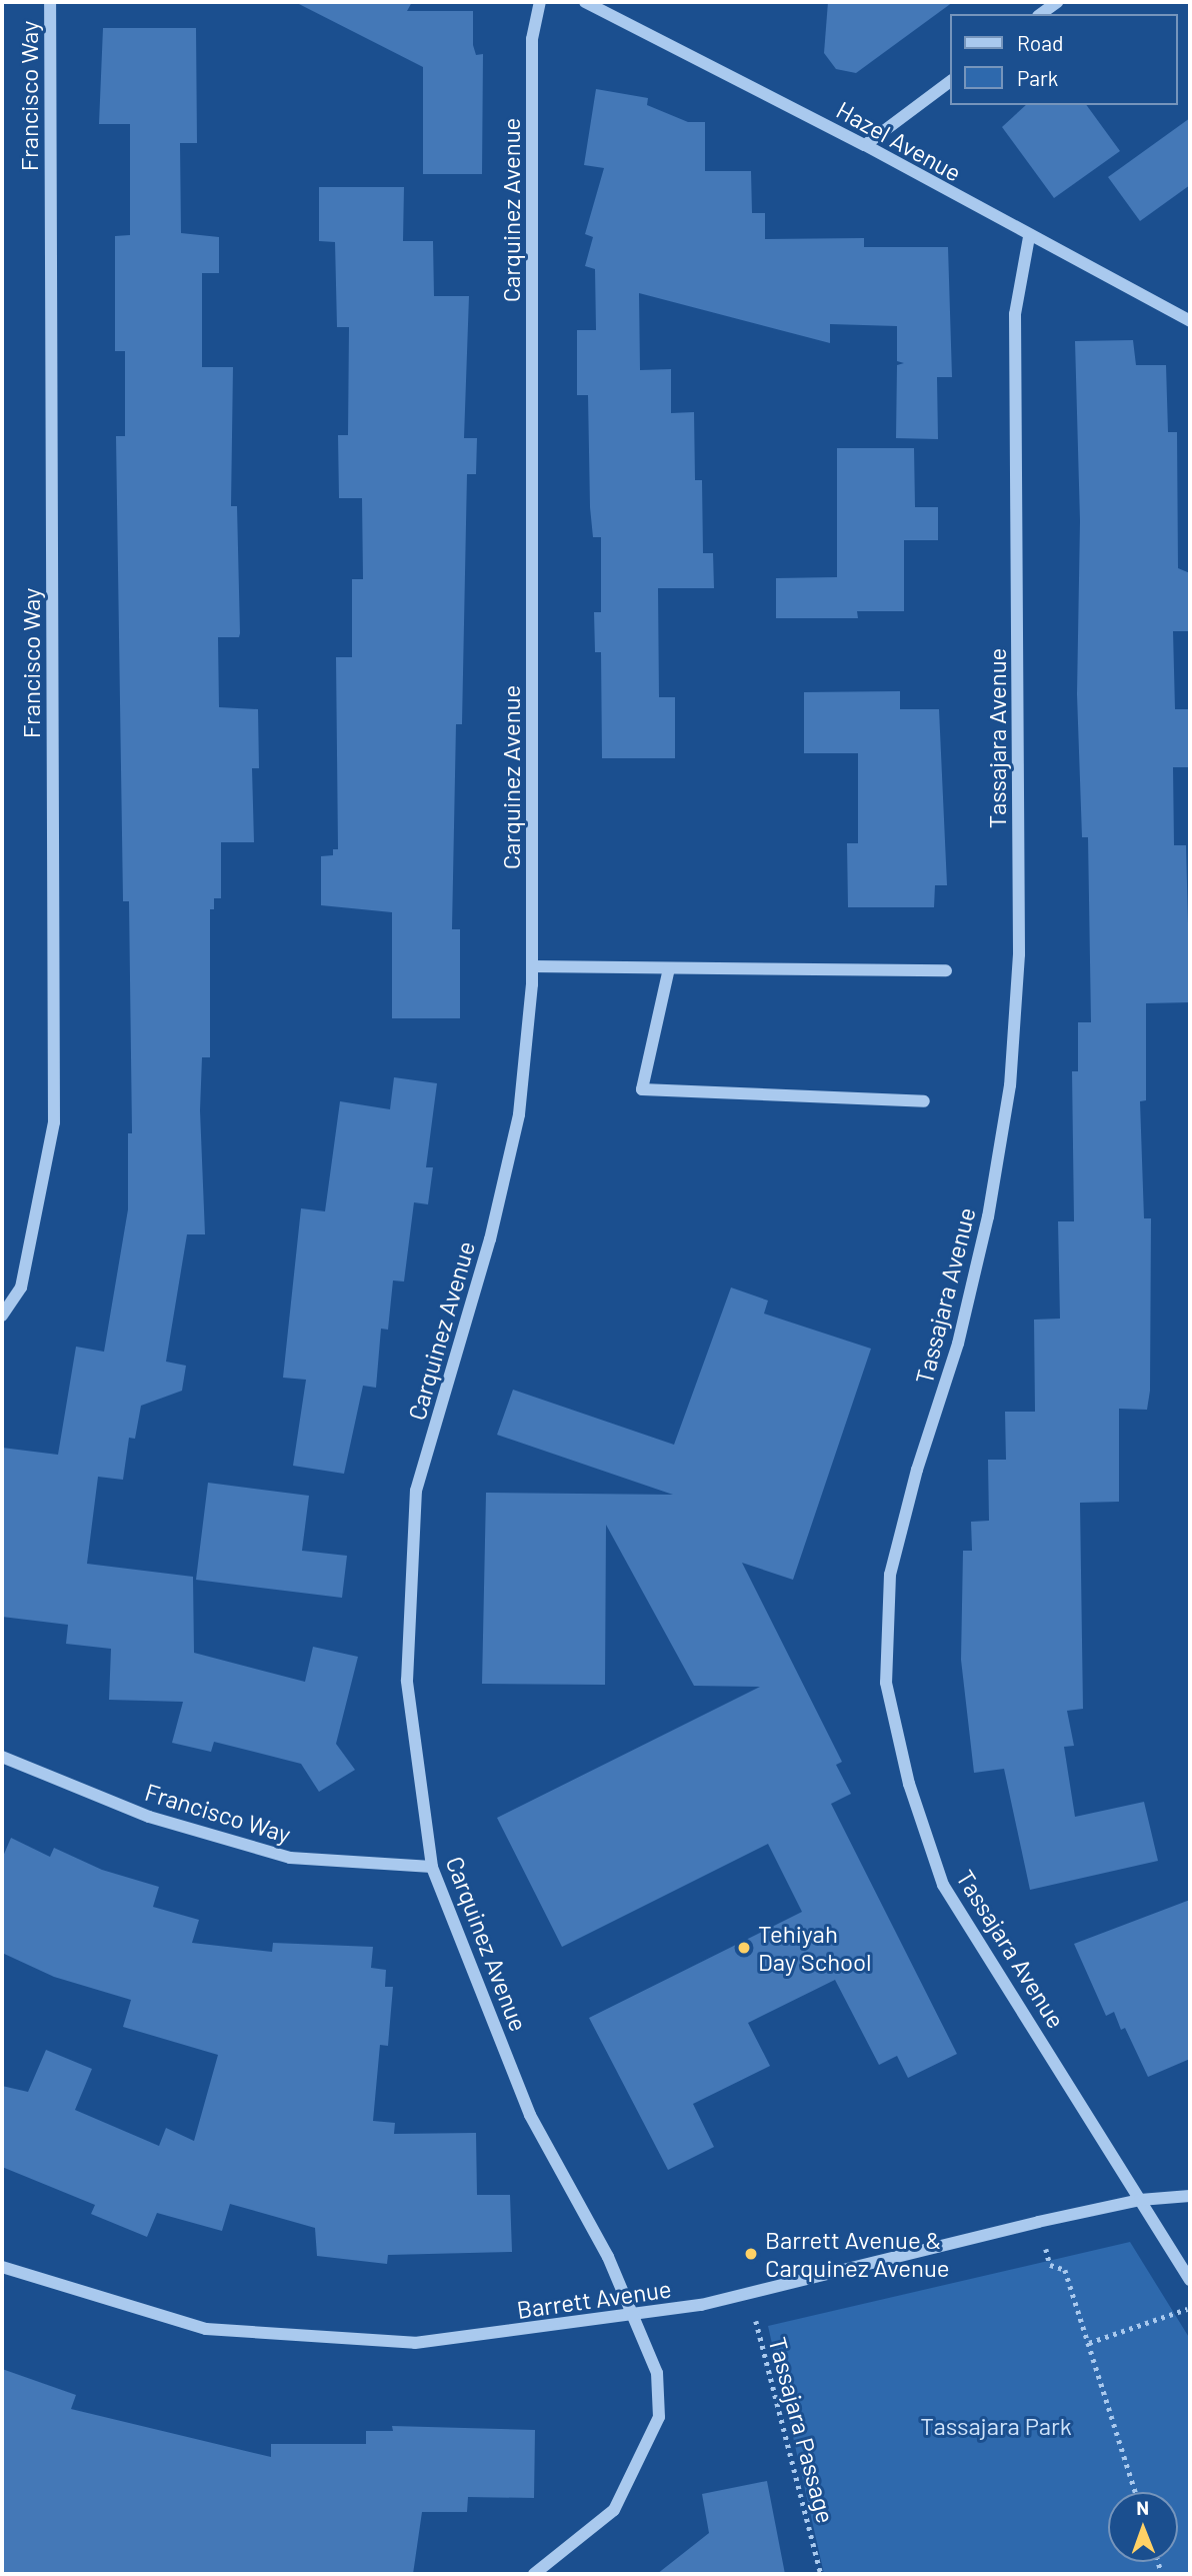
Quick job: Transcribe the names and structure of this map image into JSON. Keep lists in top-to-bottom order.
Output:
{
  "streets": {
    "street": [
      "Francisco Way",
      "Hazel Avenue",
      "Carquinez Avenue",
      "Tassajara Avenue",
      "Barrett Avenue"
    ],
    "path": ["Tassajara Passage"]
  },
  "crossings": [
    ["Francisco Way", "Carquinez Avenue"],
    ["Hazel Avenue", "Tassajara Avenue"],
    ["Carquinez Avenue", "Barrett Avenue"],
    ["Tassajara Avenue", "Barrett Avenue"],
    ["Barrett Avenue", "Tassajara Passage"]
  ],
  "parks": ["Tassajara Park"],
  "places": ["Tehiyah Day School", "Barrett Avenue & Carquinez Avenue"],
  "legend": ["Road", "Park"],
  "north": "top"
}
